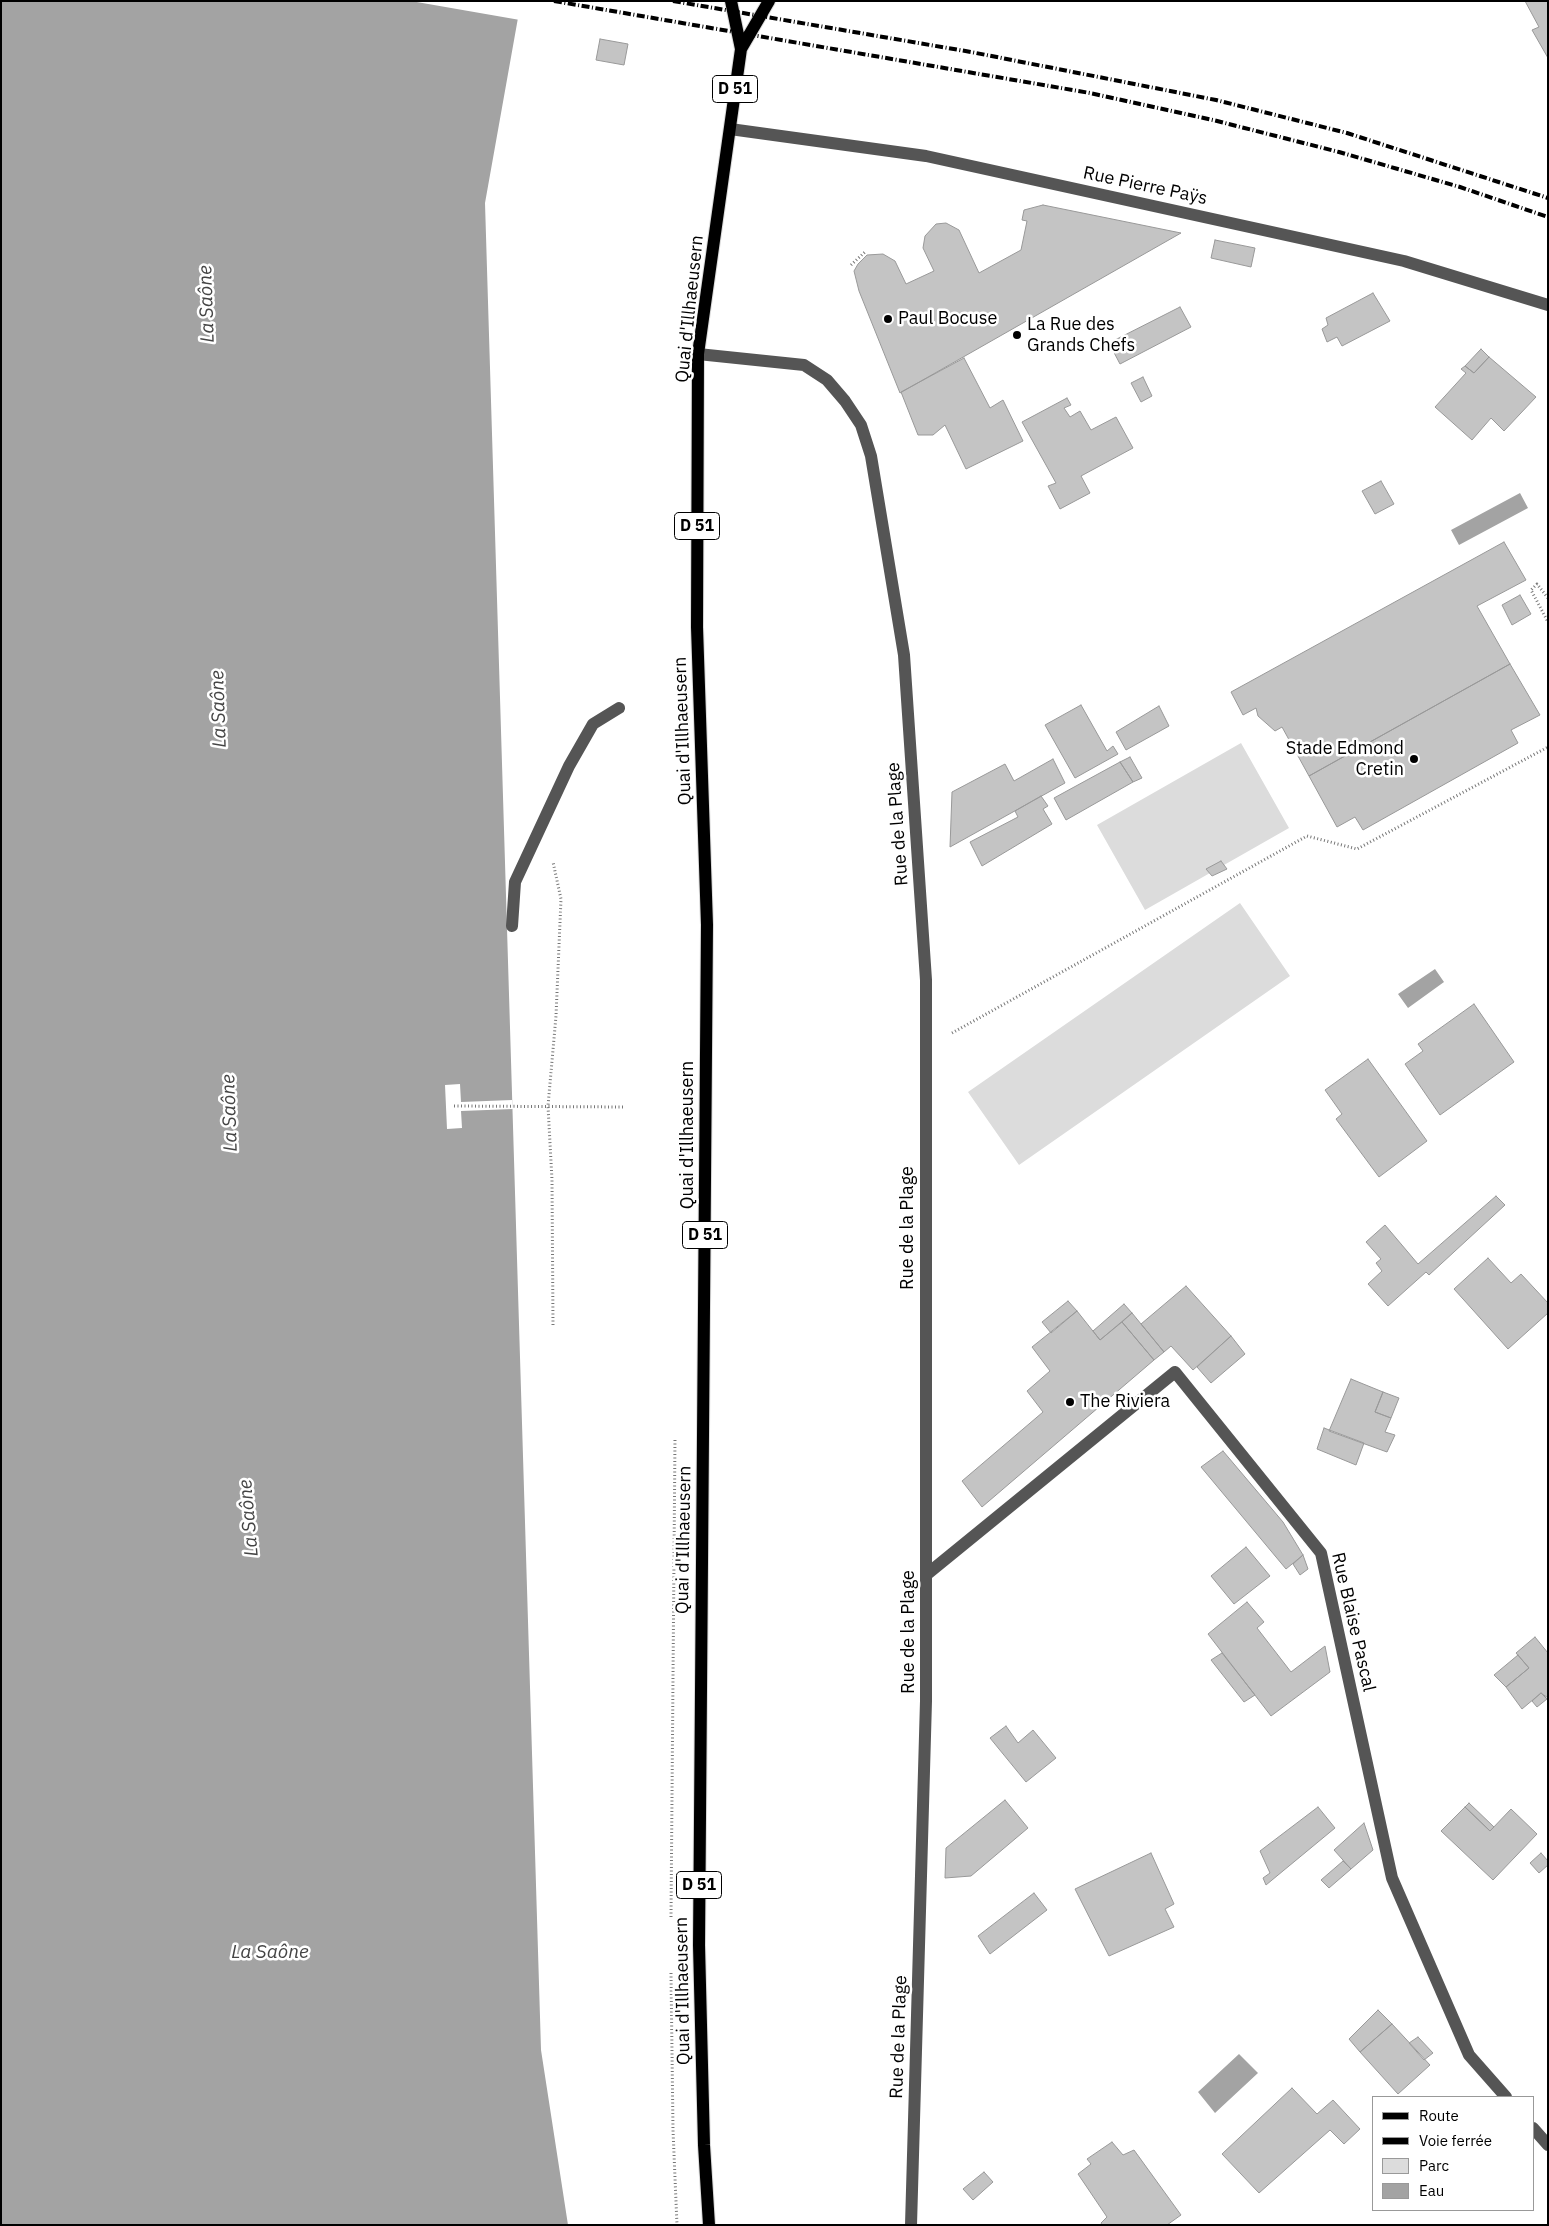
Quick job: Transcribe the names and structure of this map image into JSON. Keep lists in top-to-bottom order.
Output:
{
  "streets": {
    "main road": ["D 51", "Quai d'Illhaeusern"],
    "street": ["Rue Pierre Paÿs", "Rue de la Plage", "Rue Blaise Pascal"]
  },
  "crossings": [
    ["Rue Pierre Paÿs", "Quai d'Illhaeusern"],
    ["Quai d'Illhaeusern", "Rue de la Plage"],
    ["Rue de la Plage", "Rue Blaise Pascal"]
  ],
  "water": ["La Saône"],
  "places": [
    "Paul Bocuse",
    "La Rue des Grands Chefs",
    "Stade Edmond Cretin",
    "The Riviera"
  ],
  "legend": [
    "Route",
    "Voie ferrée",
    "Parc",
    "Eau"
  ]
}
